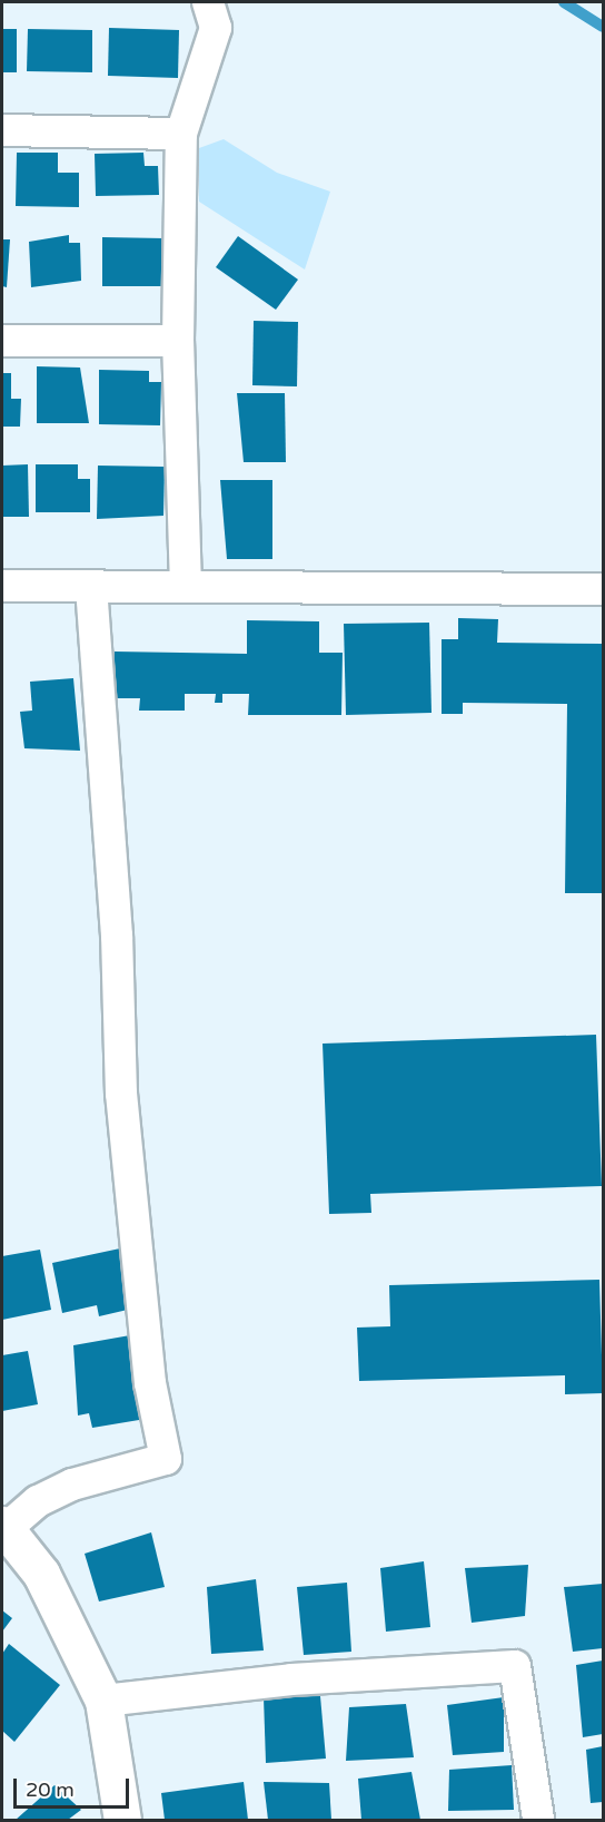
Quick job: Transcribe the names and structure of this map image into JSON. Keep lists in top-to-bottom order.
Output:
{
  "scale_bar": "20 m"
}
